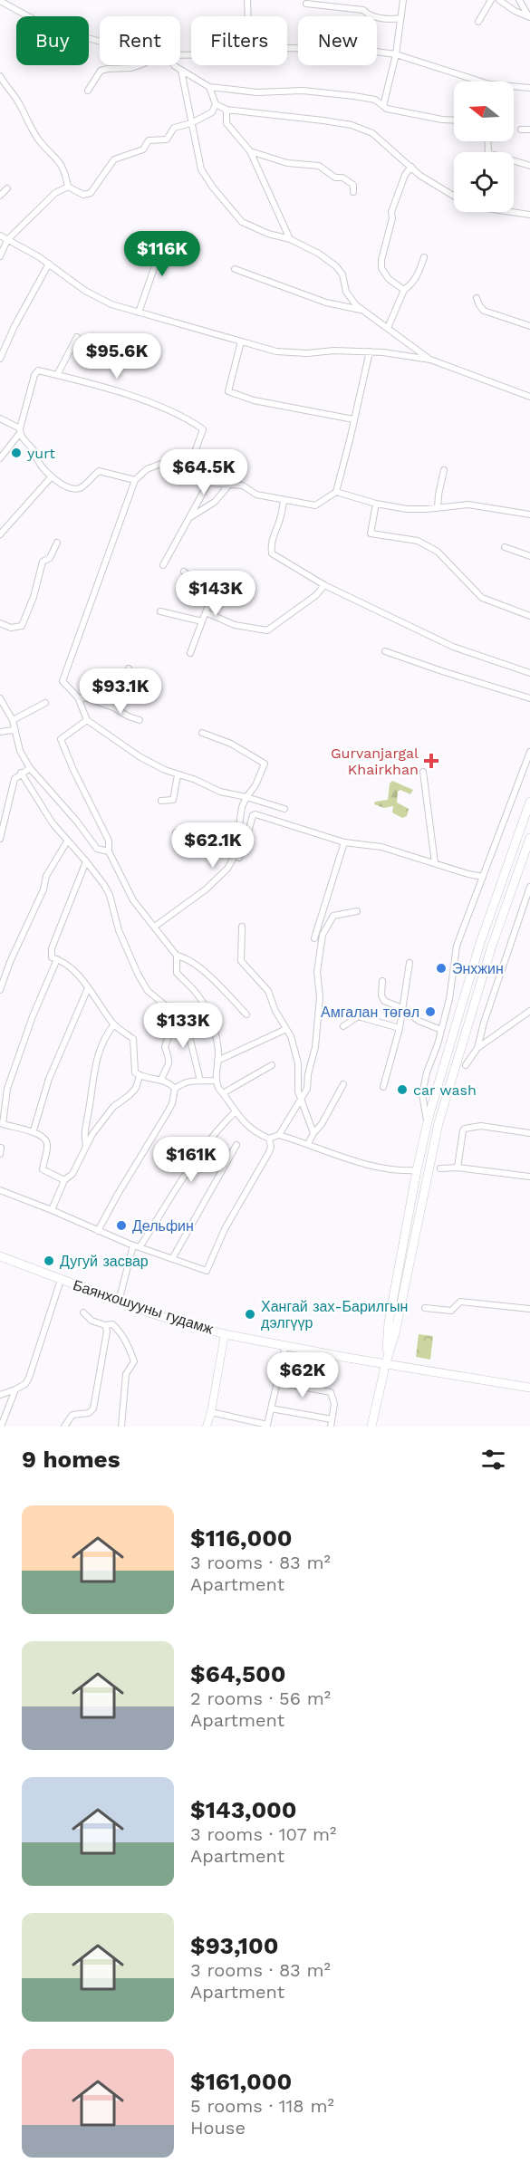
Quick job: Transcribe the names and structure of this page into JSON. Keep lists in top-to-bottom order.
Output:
{
  "streets": {
    "main road": ["Баянхошууны гудамж"]
  },
  "places": {
    "other": [
      "yurt",
      "Энхжин",
      "Амгалан төгөл",
      "car wash",
      "Дельфин",
      "Дугуй засвар",
      "Хангай зах-Барилгын дэлгүүр"
    ],
    "health": ["Gurvanjargal Khairkhan"]
  },
  "north": "left",
  "page": {
    "chip": [
      "Buy",
      "Rent",
      "Filters",
      "New"
    ],
    "price": [
      "$116K",
      "$95.6K",
      "$64.5K",
      "$143K",
      "$93.1K",
      "$62.1K",
      "$133K",
      "$161K",
      "$62K"
    ],
    "heading": "9 homes",
    "list": [
      {
        "name": "$116,000",
        "note": "3 rooms · 83 m² · Apartment"
      },
      {
        "name": "$64,500",
        "note": "2 rooms · 56 m² · Apartment"
      },
      {
        "name": "$143,000",
        "note": "3 rooms · 107 m² · Apartment"
      },
      {
        "name": "$93,100",
        "note": "3 rooms · 83 m² · Apartment"
      },
      {
        "name": "$161,000",
        "note": "5 rooms · 118 m² · House"
      }
    ]
  }
}
